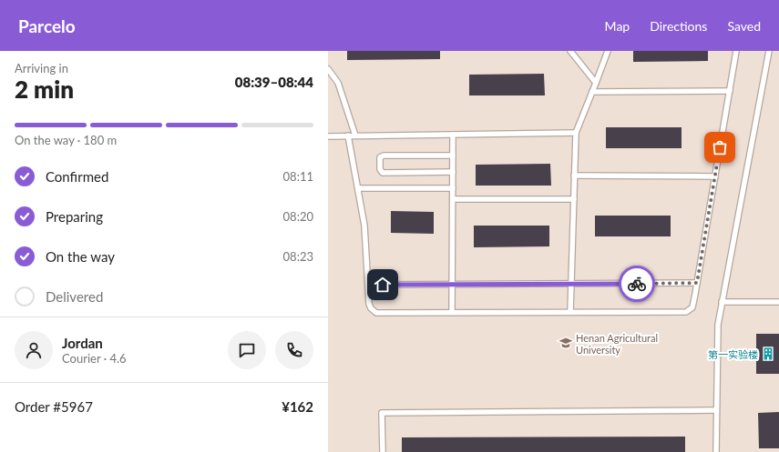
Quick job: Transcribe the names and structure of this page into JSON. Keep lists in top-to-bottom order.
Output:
{
  "places": {
    "school or university": ["Henan Agricultural University"],
    "building": ["第一实验楼"]
  },
  "page": {
    "header": "Parcelo",
    "nav": ["Map", "Directions", "Saved"],
    "heading": ["2 min", "Arriving in", "08:39–08:44"],
    "panel": [
      "Jordan",
      "Courier · 4.6",
      "Order #5967",
      "¥162"
    ],
    "bar": "On the way · 180 m",
    "list": [
      ["Confirmed", "08:11"],
      ["Preparing", "08:20"],
      ["On the way", "08:23"],
      "Delivered"
    ]
  }
}
